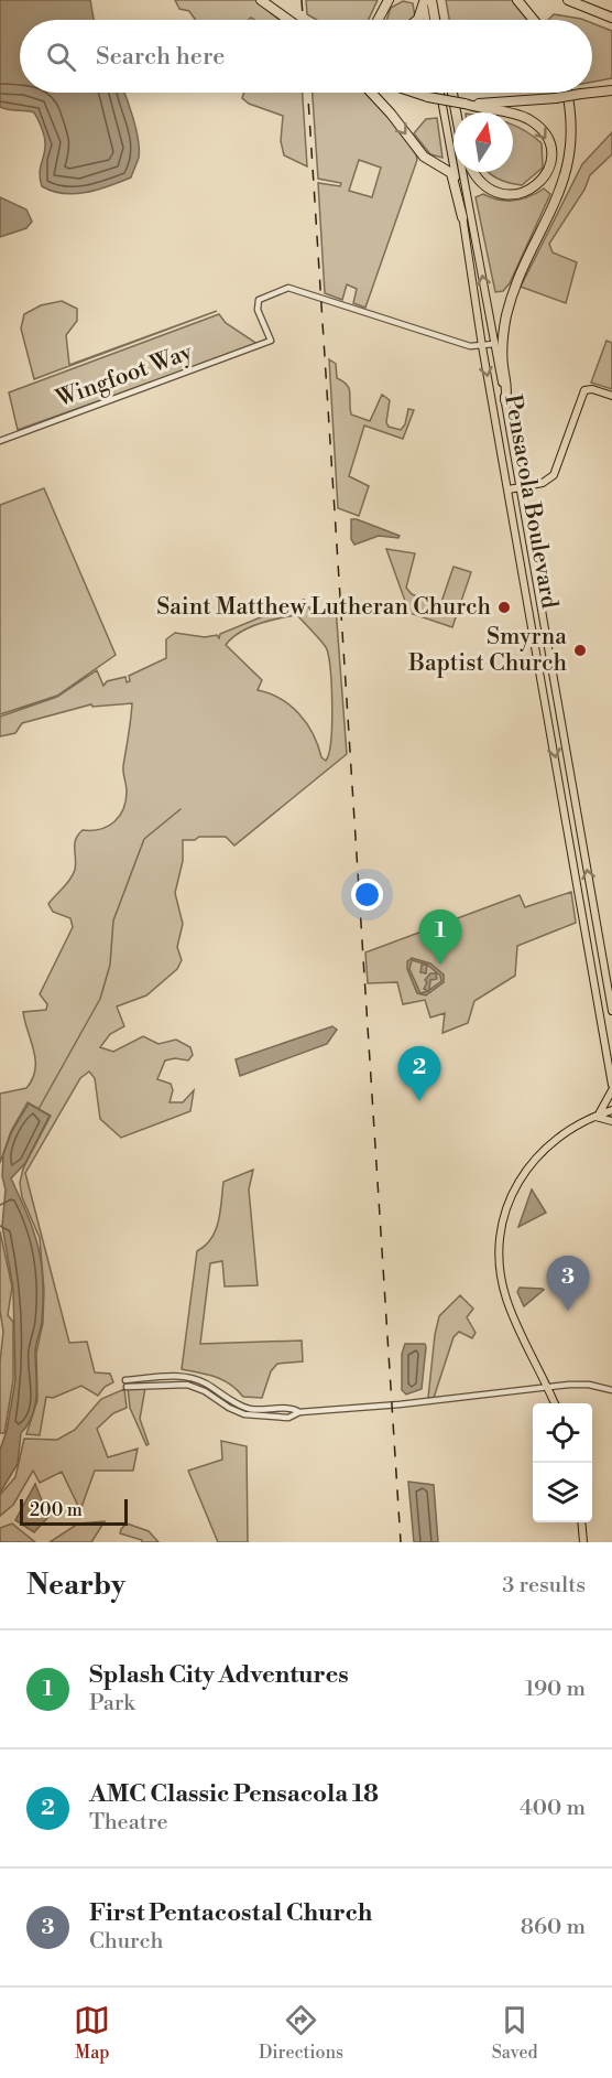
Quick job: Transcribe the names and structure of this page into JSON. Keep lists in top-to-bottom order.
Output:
{
  "streets": {
    "main road": ["Pensacola Boulevard"],
    "street": ["Wingfoot Way"]
  },
  "places": ["Saint Matthew Lutheran Church", "Smyrna Baptist Church"],
  "scale_bar": "200 m",
  "north": "top",
  "page": {
    "search": "Search here",
    "pins": ["1", "2", "3"],
    "scale": "200 m",
    "heading": ["Nearby", "3 results"],
    "list": [
      {
        "mark": "1",
        "name": "Splash City Adventures",
        "note": "Park",
        "value": "190 m"
      },
      {
        "mark": "2",
        "name": "AMC Classic Pensacola 18",
        "note": "Theatre",
        "value": "400 m"
      },
      {
        "mark": "3",
        "name": "First Pentacostal Church",
        "note": "Church",
        "value": "860 m"
      }
    ],
    "nav": ["Map", "Directions", "Saved"]
  }
}
